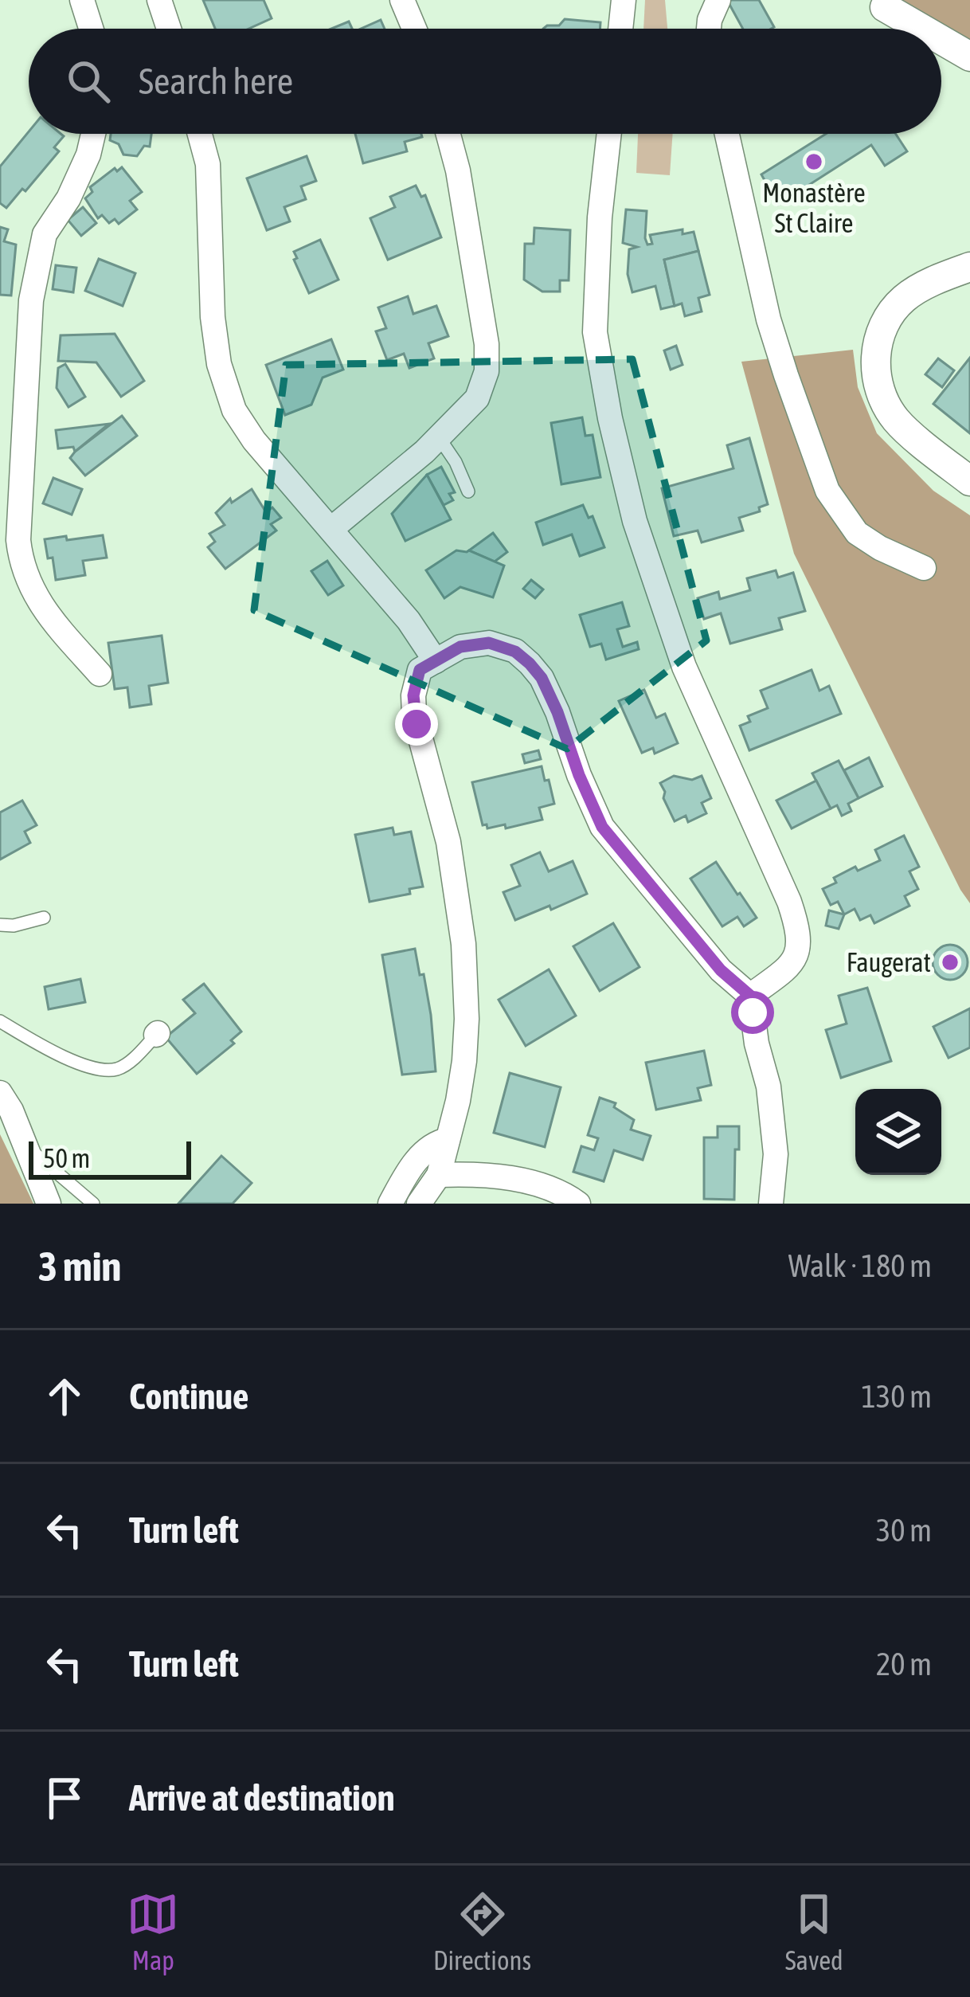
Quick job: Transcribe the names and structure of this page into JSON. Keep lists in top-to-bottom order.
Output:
{
  "places": ["Monastère St Claire", "Faugerat"],
  "scale_bar": "50 m",
  "page": {
    "search": "Search here",
    "scale": "50 m",
    "heading": ["3 min", "Walk · 180 m"],
    "list": [
      ["Continue", "130 m"],
      ["Turn left", "30 m"],
      ["Turn left", "20 m"],
      "Arrive at destination"
    ],
    "nav": ["Map", "Directions", "Saved"]
  }
}
